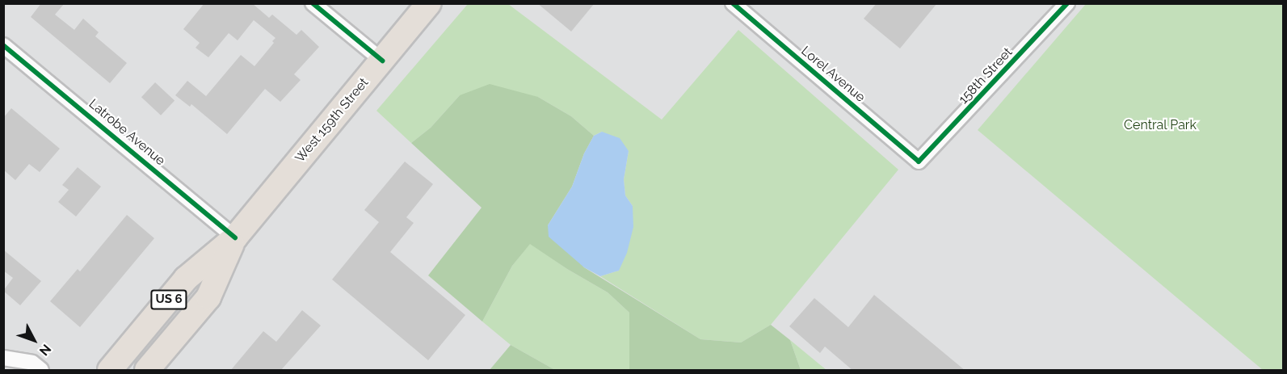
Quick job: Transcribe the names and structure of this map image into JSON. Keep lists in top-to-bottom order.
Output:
{
  "streets": {
    "main road": ["West 159th Street", "US 6"],
    "street": ["Lorel Avenue", "158th Street", "Latrobe Avenue"]
  },
  "crossings": [
    ["Lorel Avenue", "158th Street"],
    ["West 159th Street", "Latrobe Avenue"]
  ],
  "parks": ["Central Park"],
  "north": "bottom right"
}
